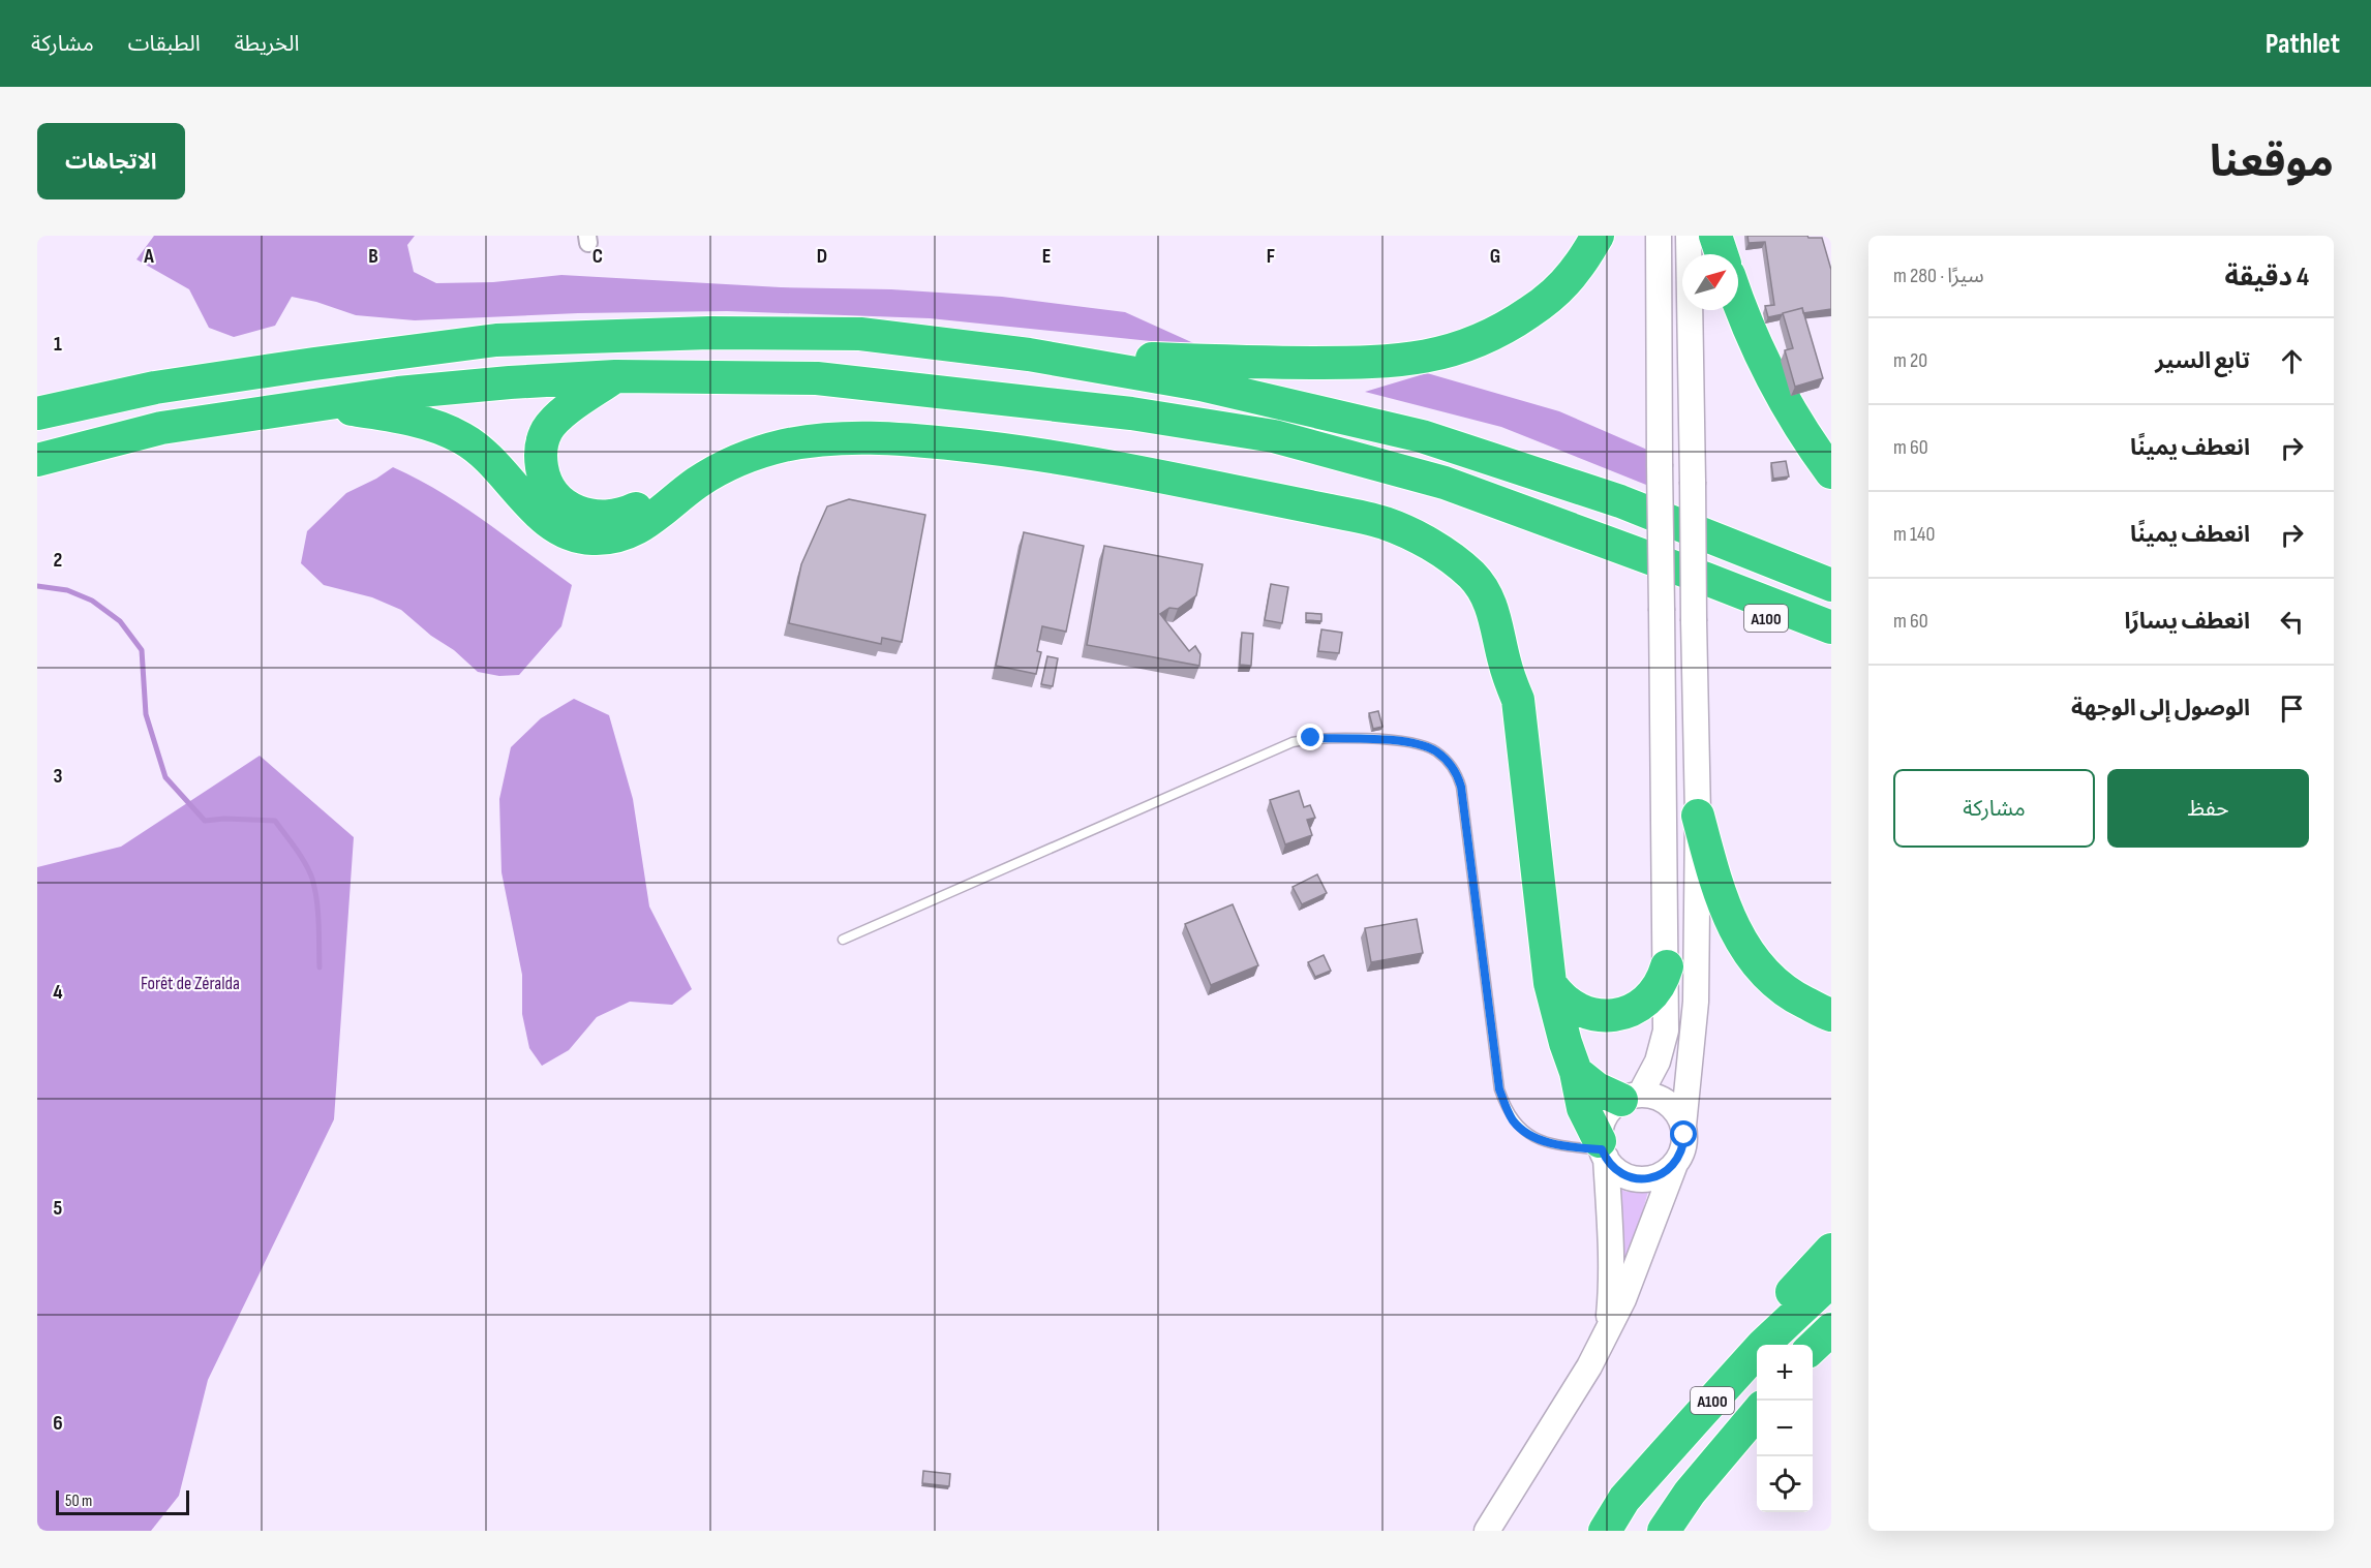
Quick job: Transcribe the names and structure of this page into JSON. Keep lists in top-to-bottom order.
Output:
{
  "streets": {
    "highway": ["A100"]
  },
  "parks": ["Forêt de Zéralda"],
  "scale_bar": "50 m",
  "north": "top right",
  "page": {
    "header": "Pathlet",
    "nav": ["الخريطة", "الطبقات", "مشاركة"],
    "title": "موقعنا",
    "buttons": [
      "الاتجاهات",
      ["حفظ", "مشاركة"]
    ],
    "heading": ["4 دقيقة", "سيرًا · 280 m"],
    "list": [
      ["تابع السير", "20 m"],
      ["انعطف يمينًا", "60 m"],
      ["انعطف يمينًا", "140 m"],
      ["انعطف يسارًا", "60 m"],
      "الوصول إلى الوجهة"
    ],
    "map_buttons": ["+", "−"],
    "scale": "50 m"
  },
  "grid": {
    "columns": [
      "A",
      "B",
      "C",
      "D",
      "E",
      "F",
      "G"
    ],
    "rows": [
      "1",
      "2",
      "3",
      "4",
      "5",
      "6"
    ]
  }
}
